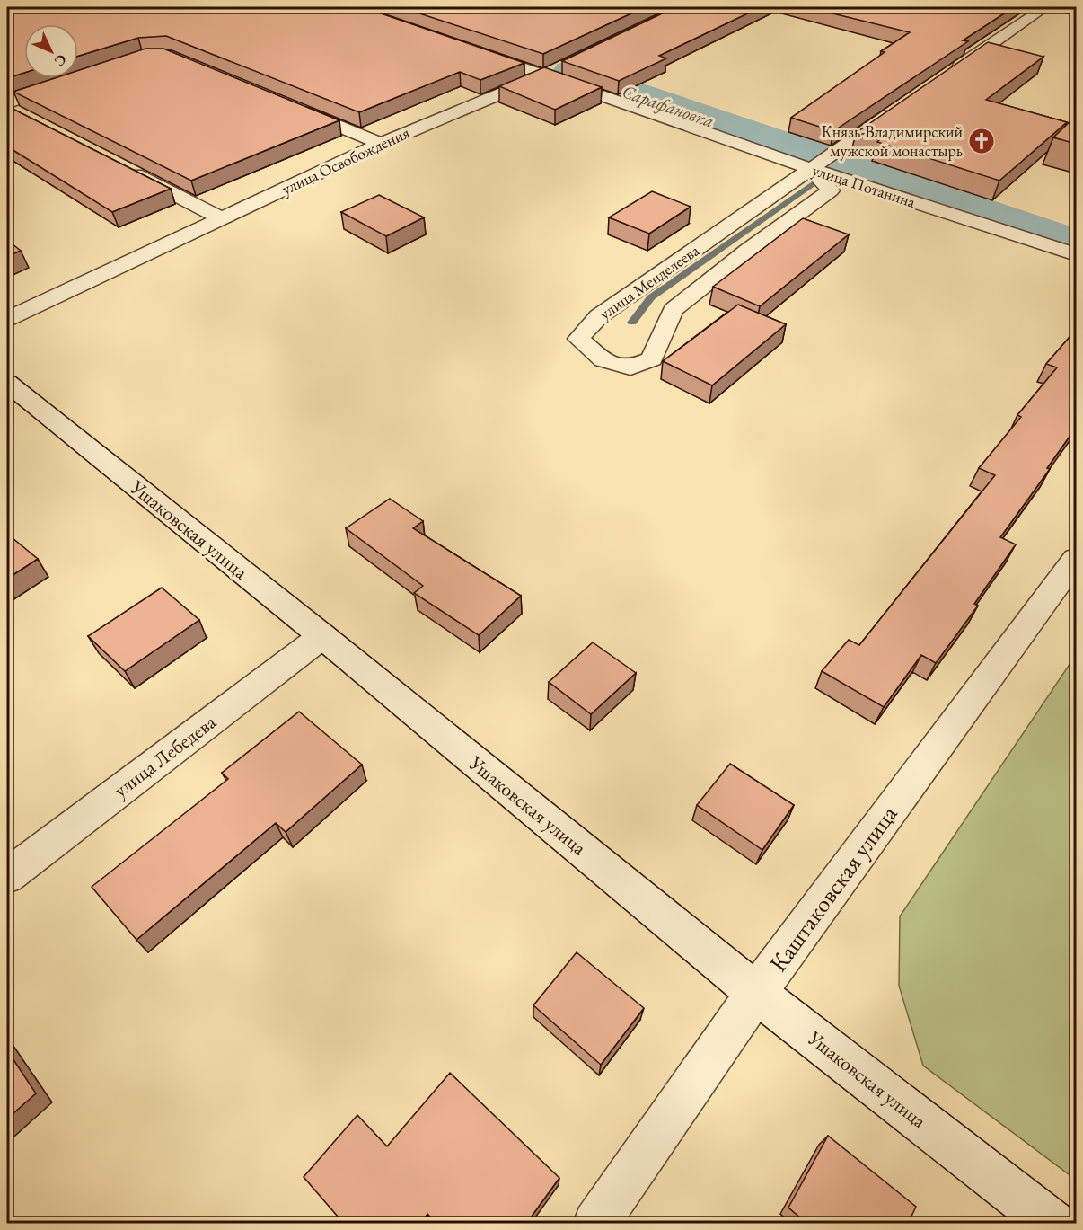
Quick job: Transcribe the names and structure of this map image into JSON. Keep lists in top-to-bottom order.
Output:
{
  "streets": {
    "street": [
      "улица Освобождения",
      "улица Потанина",
      "улица Менделеева",
      "Ушаковская улица",
      "улица Лебедева",
      "Каштаковская улица"
    ]
  },
  "crossings": [
    ["улица Освобождения", "улица Потанина"],
    ["улица Потанина", "улица Менделеева"],
    ["Ушаковская улица", "улица Лебедева"],
    ["Ушаковская улица", "Каштаковская улица"]
  ],
  "water": ["Сарафановка"],
  "places": {
    "church": ["Князь-Владимирский мужской монастырь"]
  },
  "north": "bottom right"
}
